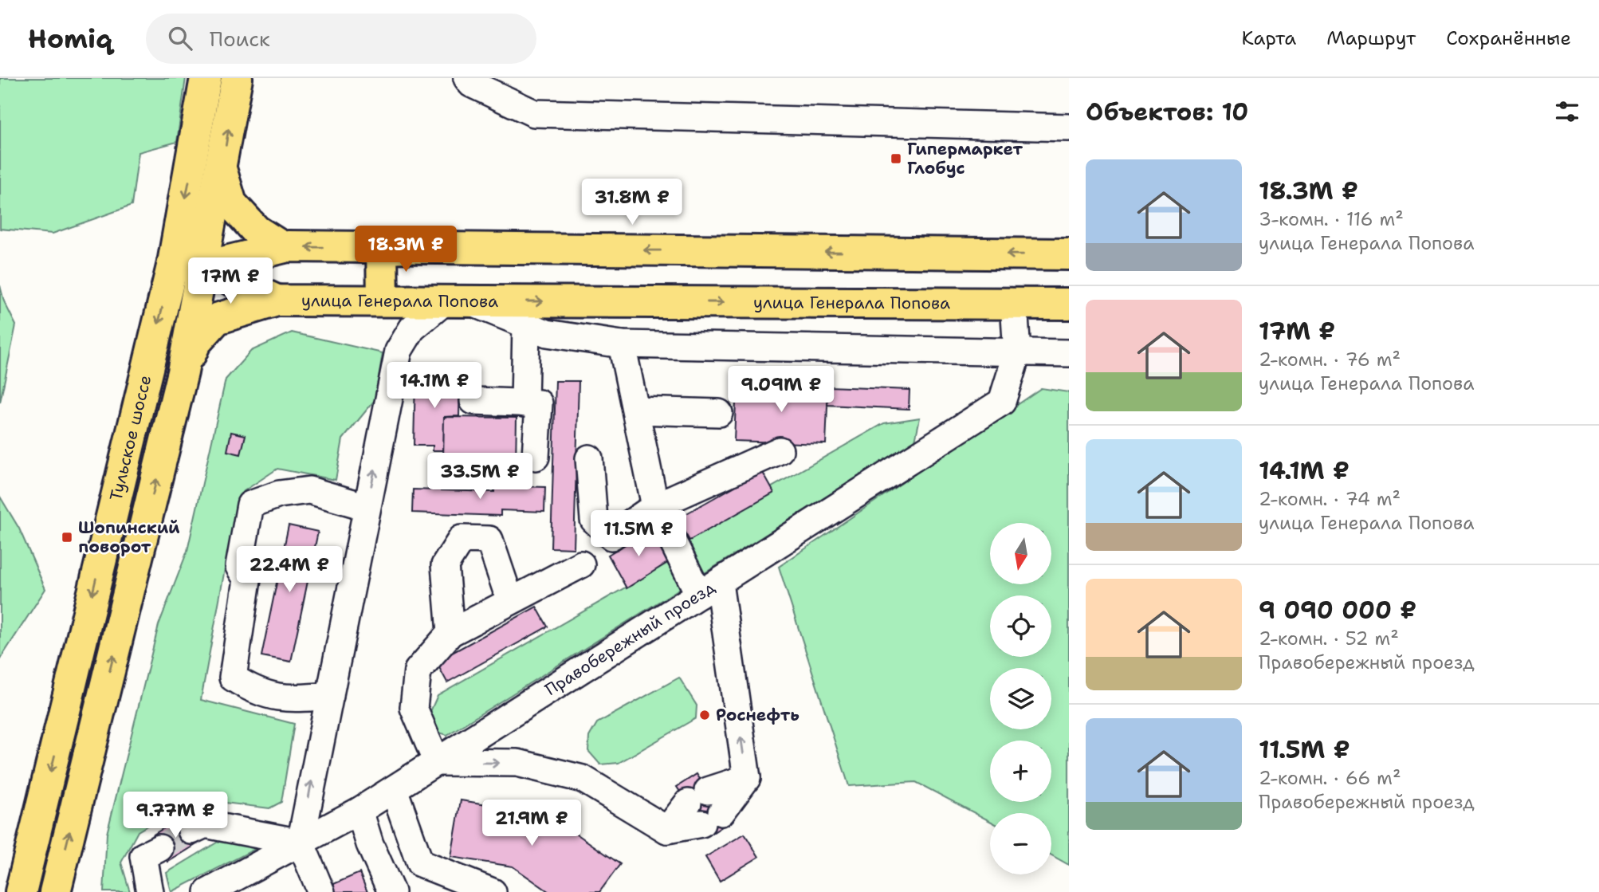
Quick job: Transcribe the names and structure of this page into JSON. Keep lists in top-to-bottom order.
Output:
{
  "streets": {
    "main road": ["улица Генерала Попова", "Тульское шоссе"],
    "street": ["Правобережный проезд"]
  },
  "crossings": [
    ["улица Генерала Попова", "Тульское шоссе"]
  ],
  "places": {
    "transit": ["Гипермаркет Глобус", "Шопинский поворот"],
    "other": ["Роснефть"]
  },
  "north": "bottom",
  "page": {
    "header": "Homiq",
    "search": "Поиск",
    "nav": ["Карта", "Маршрут", "Сохранённые"],
    "heading": "Объектов: 10",
    "list": [
      {
        "name": "18.3M ₽",
        "note": "3-комн. · 116 m² · улица Генерала Попова"
      },
      {
        "name": "17M ₽",
        "note": "2-комн. · 76 m² · улица Генерала Попова"
      },
      {
        "name": "14.1M ₽",
        "note": "2-комн. · 74 m² · улица Генерала Попова"
      },
      {
        "name": "9 090 000 ₽",
        "note": "2-комн. · 52 m² · Правобережный проезд"
      },
      {
        "name": "11.5M ₽",
        "note": "2-комн. · 66 m² · Правобережный проезд"
      }
    ],
    "price": [
      "31.8M ₽",
      "18.3M ₽",
      "17M ₽",
      "14.1M ₽",
      "9.09M ₽",
      "33.5M ₽",
      "11.5M ₽",
      "22.4M ₽",
      "9.77M ₽",
      "21.9M ₽"
    ],
    "map_buttons": ["+", "−"]
  }
}
